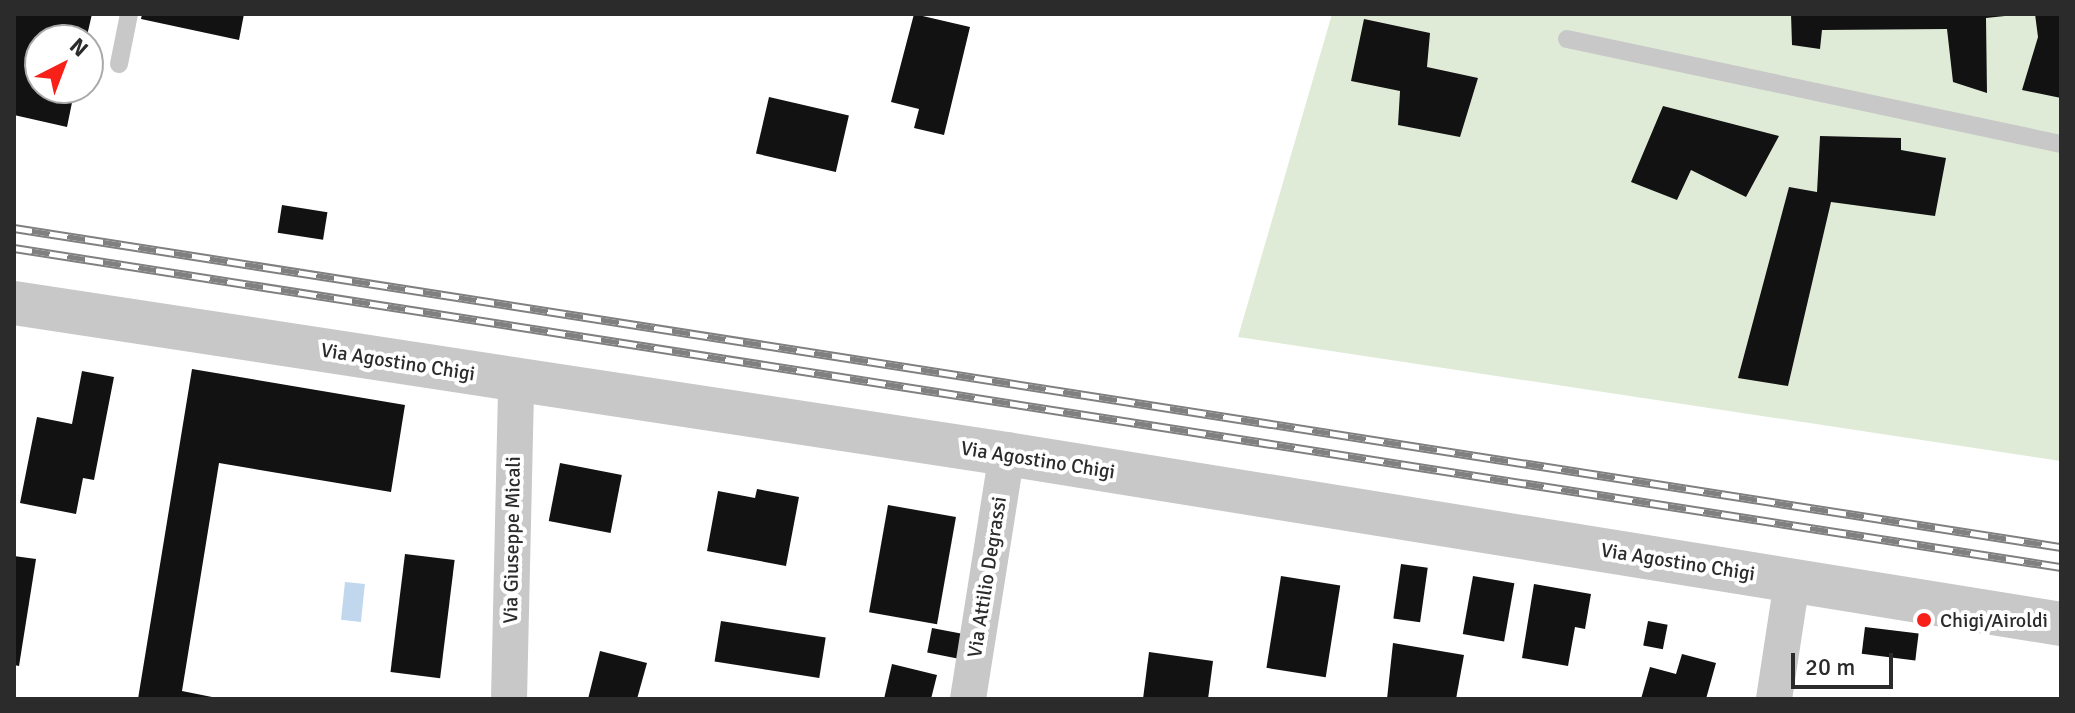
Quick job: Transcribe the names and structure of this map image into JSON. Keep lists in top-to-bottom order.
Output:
{
  "streets": {
    "street": ["Via Agostino Chigi", "Via Giuseppe Micali", "Via Attilio Degrassi"]
  },
  "crossings": [
    ["Via Agostino Chigi", "Via Giuseppe Micali"],
    ["Via Agostino Chigi", "Via Attilio Degrassi"]
  ],
  "places": ["Chigi/Airoldi"],
  "scale_bar": "20 m",
  "north": "top right"
}
